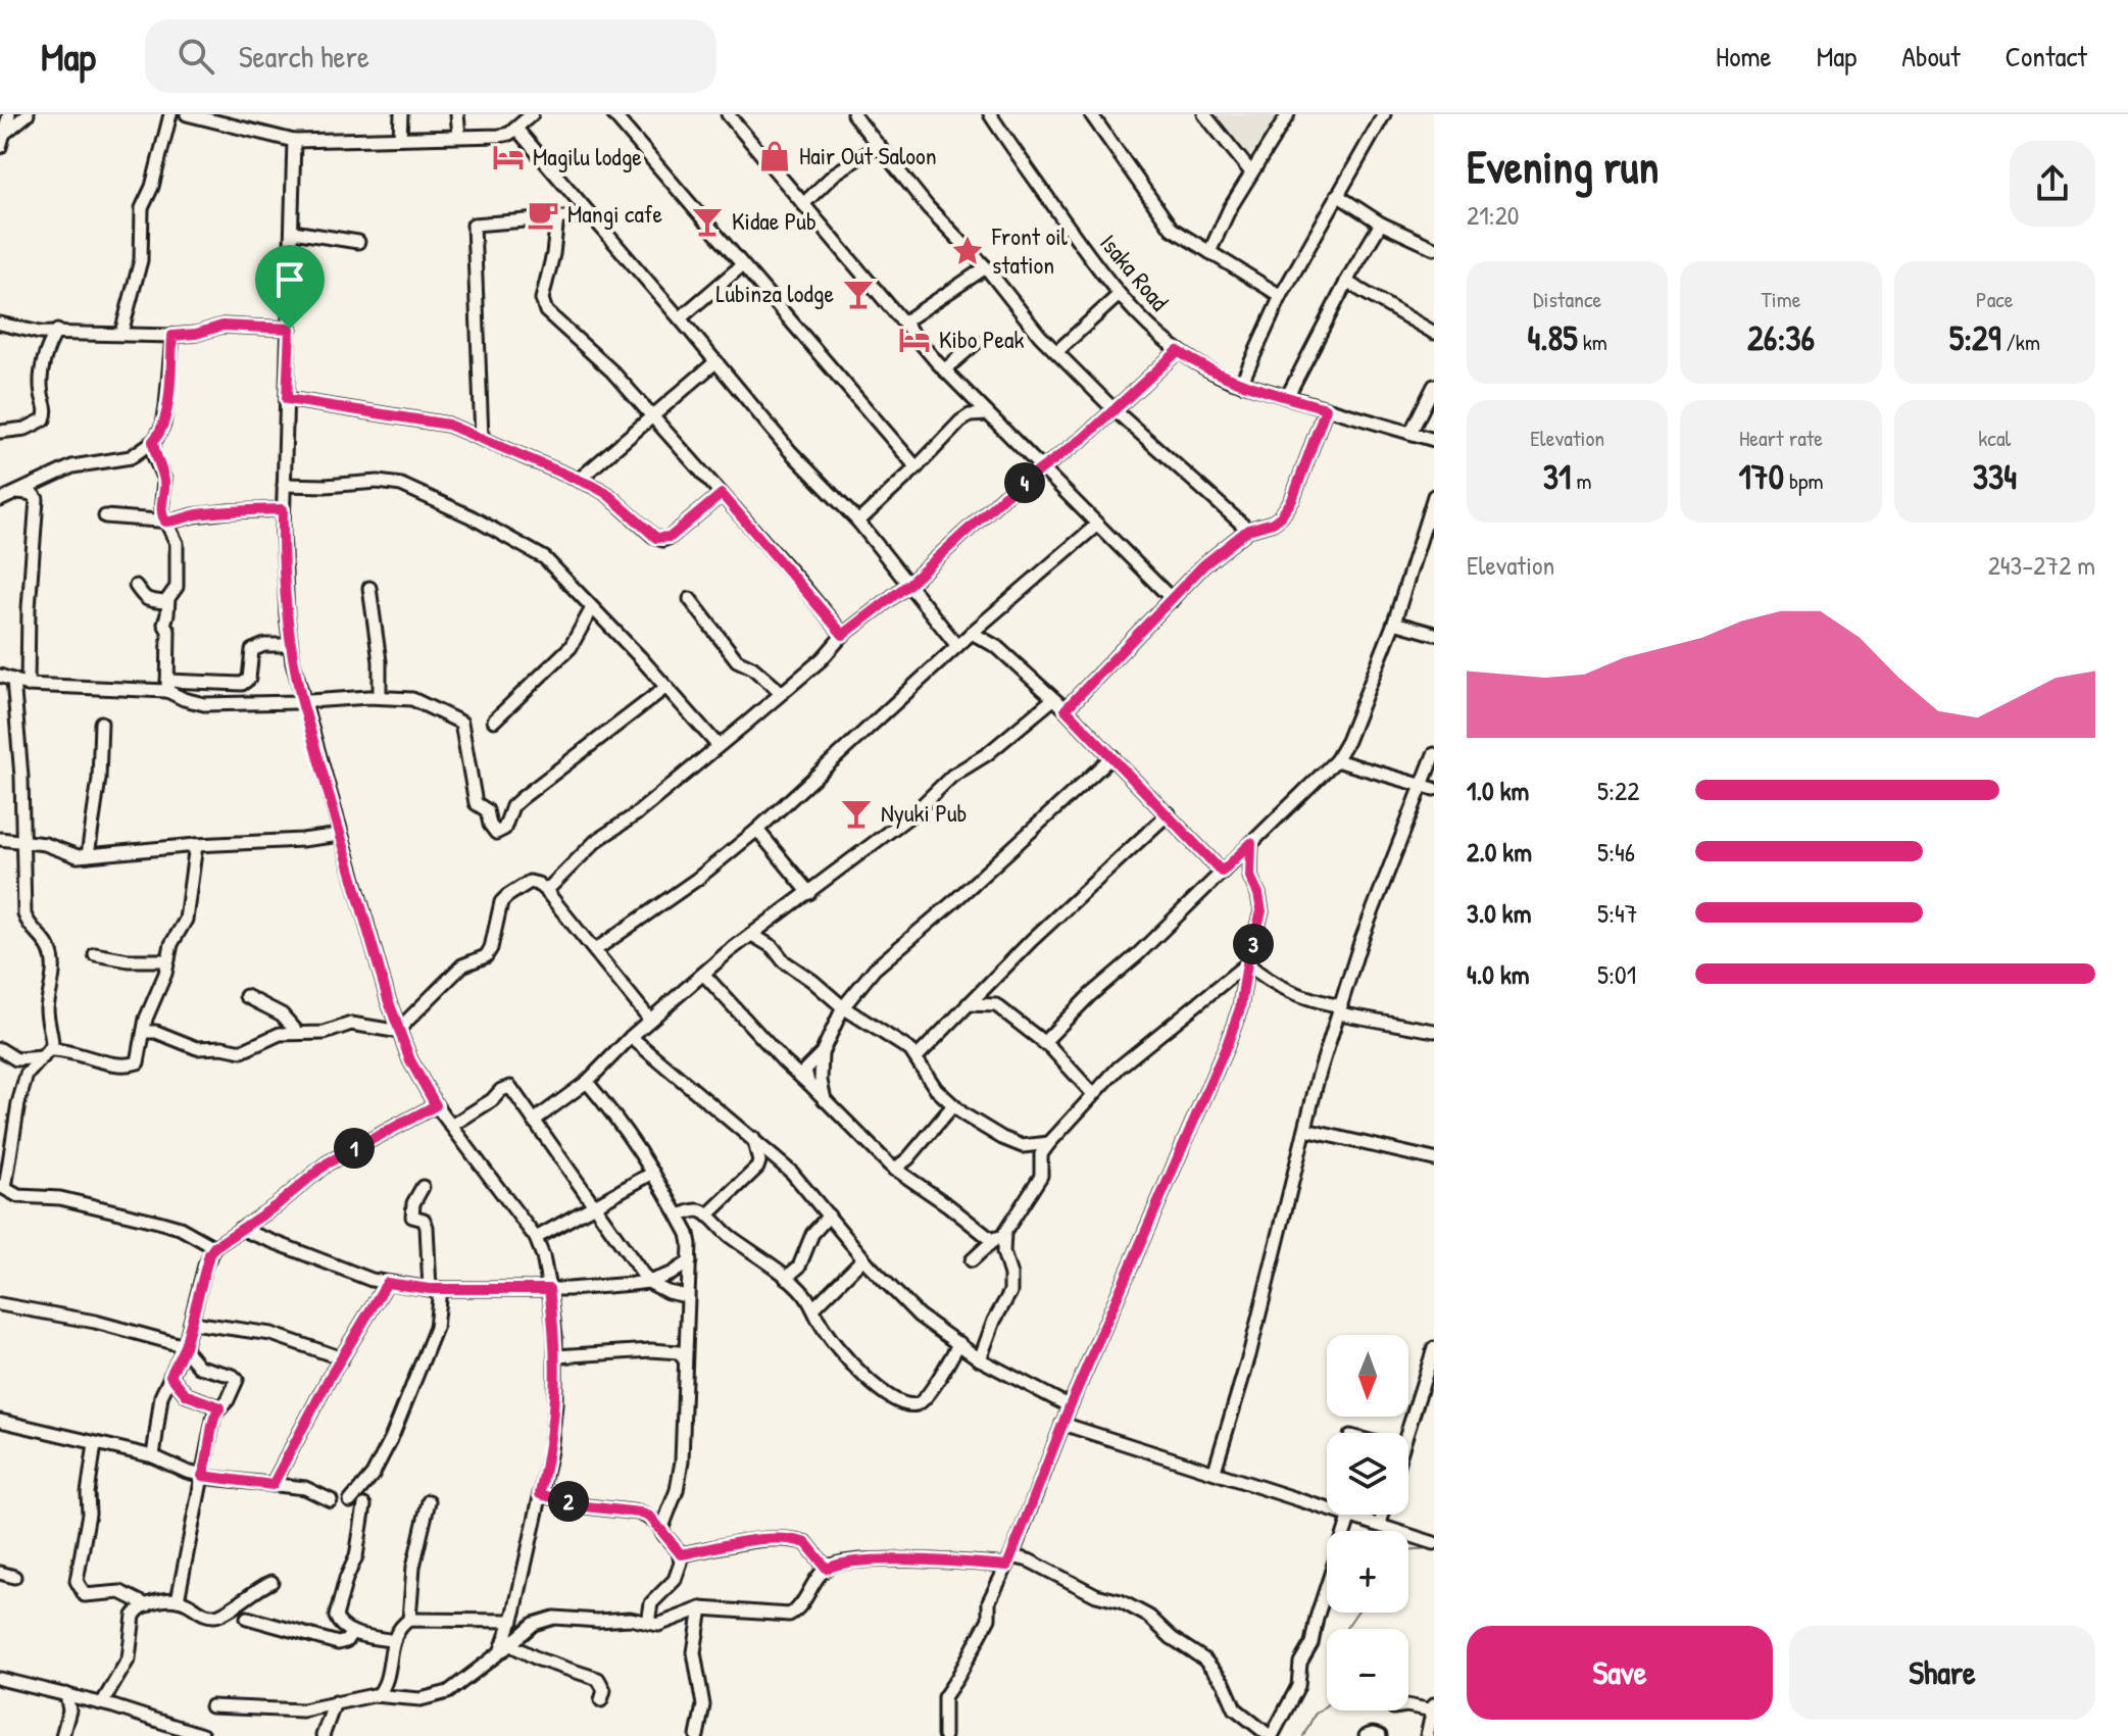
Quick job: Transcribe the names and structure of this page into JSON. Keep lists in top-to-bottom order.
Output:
{
  "streets": {
    "street": ["Isaka Road"]
  },
  "places": {
    "shop": ["Hair Out Saloon"],
    "hotel": ["Magilu lodge", "Kibo Peak"],
    "cafe": ["Mangi cafe"],
    "bar": ["Kidae Pub", "Lubinza lodge", "Nyuki Pub"],
    "place": ["Front oil station"]
  },
  "north": "bottom",
  "page": {
    "header": "Map",
    "search": "Search here",
    "nav": [
      "Home",
      "Map",
      "About",
      "Contact"
    ],
    "heading": ["Evening run", "21:20"],
    "stats": [
      ["Distance", "4.85 km"],
      ["Time", "26:36"],
      ["Pace", "5:29 /km"],
      ["Elevation", "31 m"],
      ["Heart rate", "170 bpm"],
      ["kcal", "334"]
    ],
    "pins": [
      "4",
      "3",
      "1",
      "2"
    ],
    "chart": ["Elevation", "243–272 m"],
    "list": [
      {
        "name": "1.0 km",
        "note": "5:22"
      },
      {
        "name": "2.0 km",
        "note": "5:46"
      },
      {
        "name": "3.0 km",
        "note": "5:47"
      },
      {
        "name": "4.0 km",
        "note": "5:01"
      }
    ],
    "map_buttons": ["+", "−"],
    "buttons": ["Save", "Share"]
  }
}
